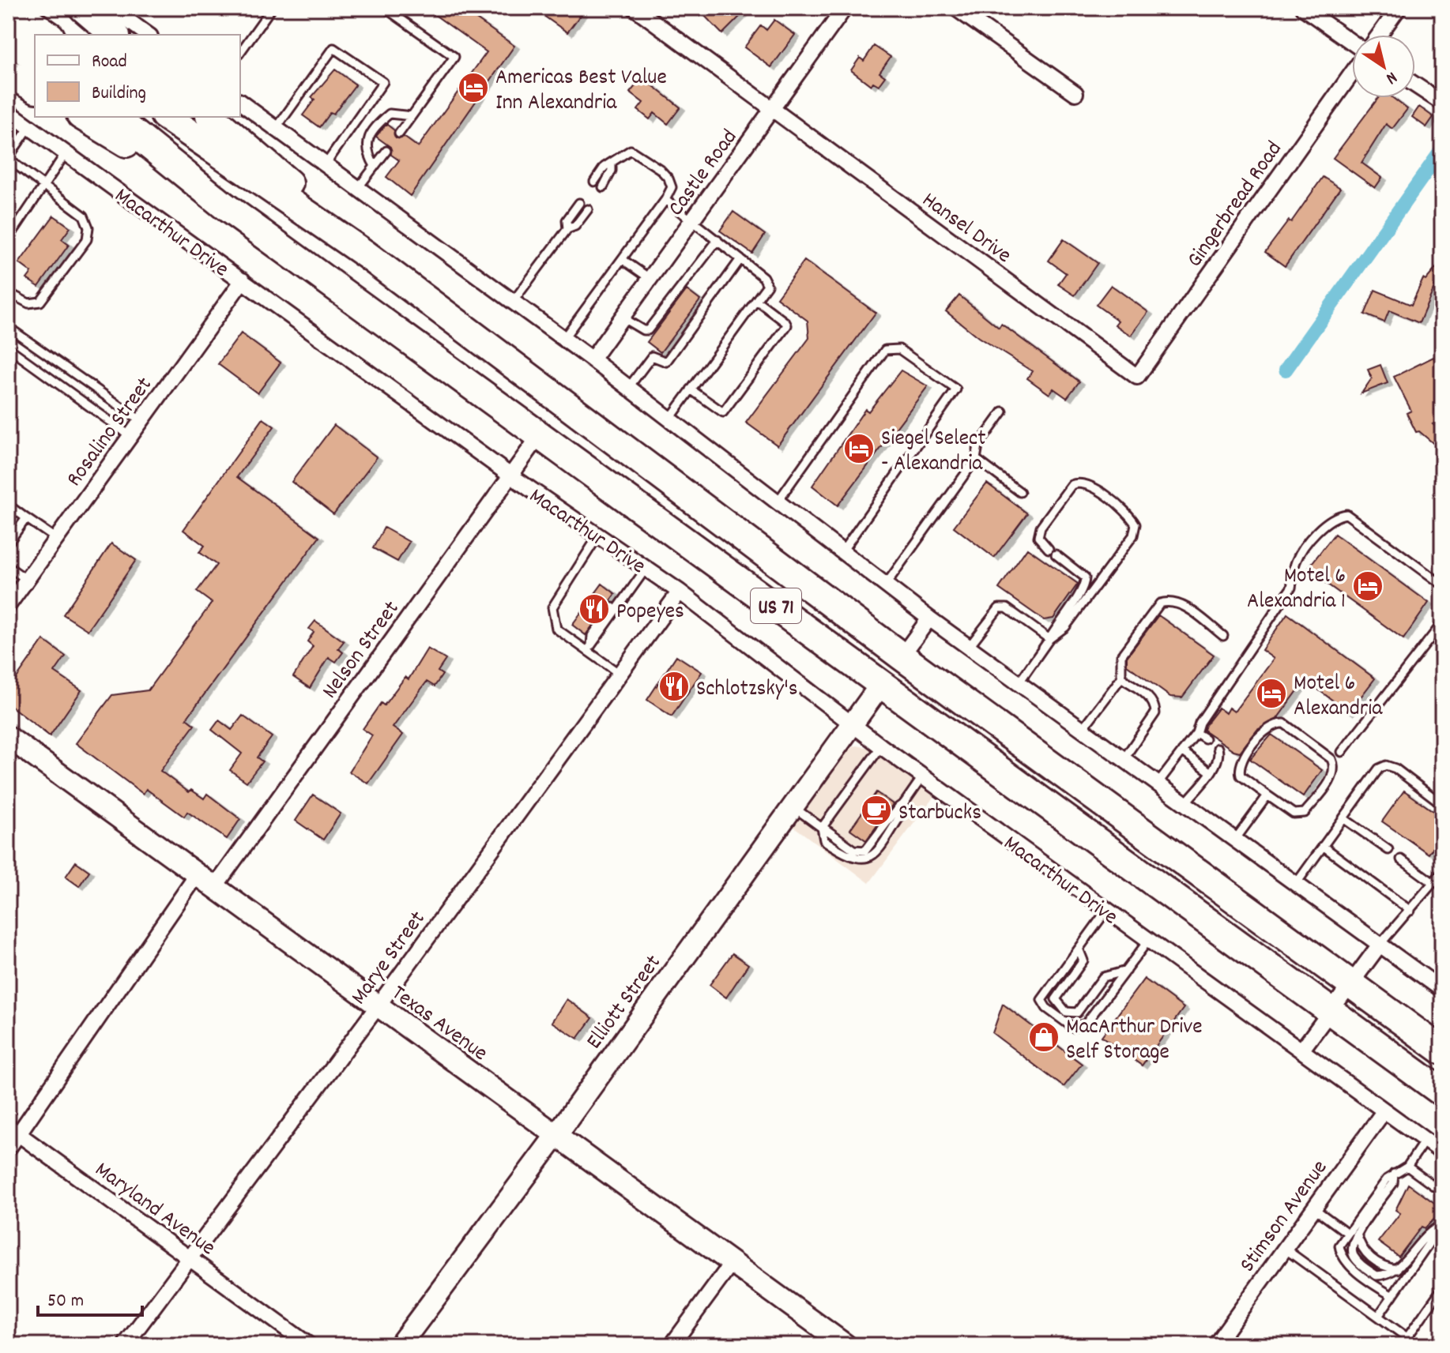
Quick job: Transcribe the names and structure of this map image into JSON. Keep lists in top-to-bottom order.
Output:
{
  "streets": {
    "highway": ["Macarthur Drive", "US 71"],
    "street": [
      "Castle Road",
      "Gingerbread Road",
      "Hansel Drive",
      "Rosalino Street",
      "Nelson Street",
      "Marye Street",
      "Elliott Street",
      "Texas Avenue",
      "Maryland Avenue",
      "Stimson Avenue"
    ]
  },
  "crossings": [
    ["Castle Road", "Hansel Drive"],
    ["Gingerbread Road", "Hansel Drive"],
    ["Macarthur Drive", "Rosalino Street"],
    ["Macarthur Drive", "Nelson Street"],
    ["Macarthur Drive", "Marye Street"],
    ["Macarthur Drive", "Elliott Street"],
    ["Macarthur Drive", "Stimson Avenue"],
    ["Nelson Street", "Texas Avenue"],
    ["Marye Street", "Texas Avenue"],
    ["Marye Street", "Maryland Avenue"],
    ["Elliott Street", "Texas Avenue"]
  ],
  "places": {
    "hotel": [
      "Americas Best Value Inn Alexandria",
      "Siegel Select - Alexandria",
      "Motel 6 Alexandria 1",
      "Motel 6 Alexandria"
    ],
    "restaurant": ["Popeyes", "Schlotzsky's"],
    "cafe": ["Starbucks"],
    "shop": ["MacArthur Drive Self Storage"]
  },
  "legend": ["Road", "Building"],
  "scale_bar": "50 m",
  "north": "bottom right"
}
